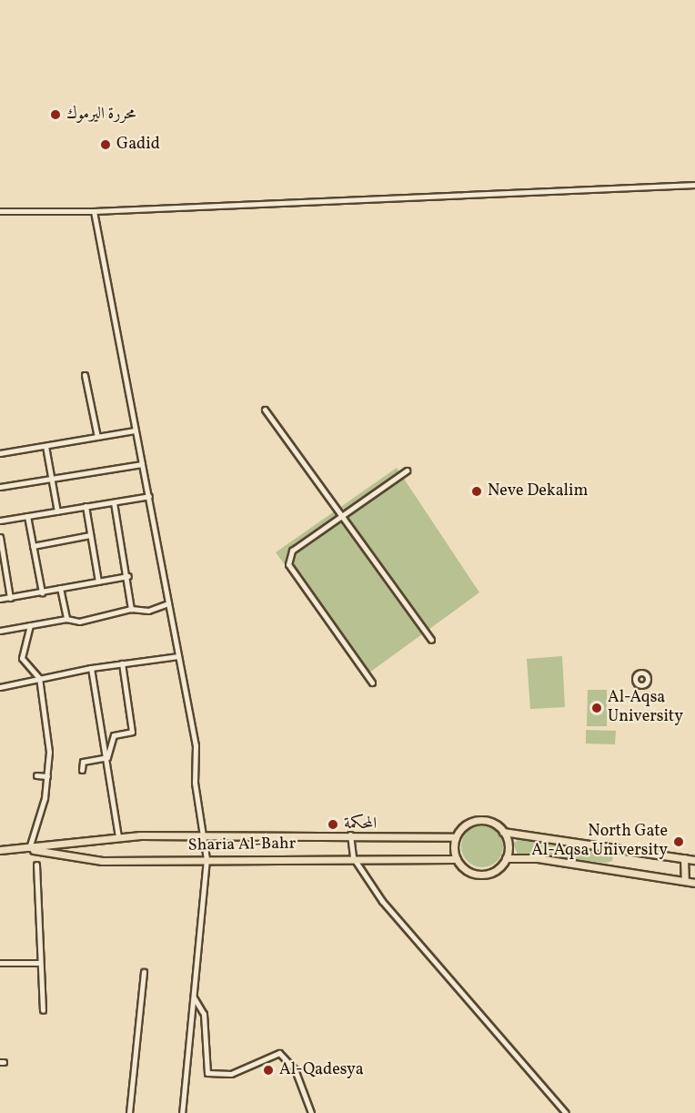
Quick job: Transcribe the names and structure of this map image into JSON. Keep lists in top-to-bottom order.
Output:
{
  "streets": {
    "main road": ["Sharia Al-Bahr"]
  },
  "places": [
    "محررة اليرموك",
    "Gadid",
    "Neve Dekalim",
    "Al-Aqsa University",
    "المحكمة",
    "North Gate Al-Aqsa University",
    "Al-Qadesya"
  ]
}
